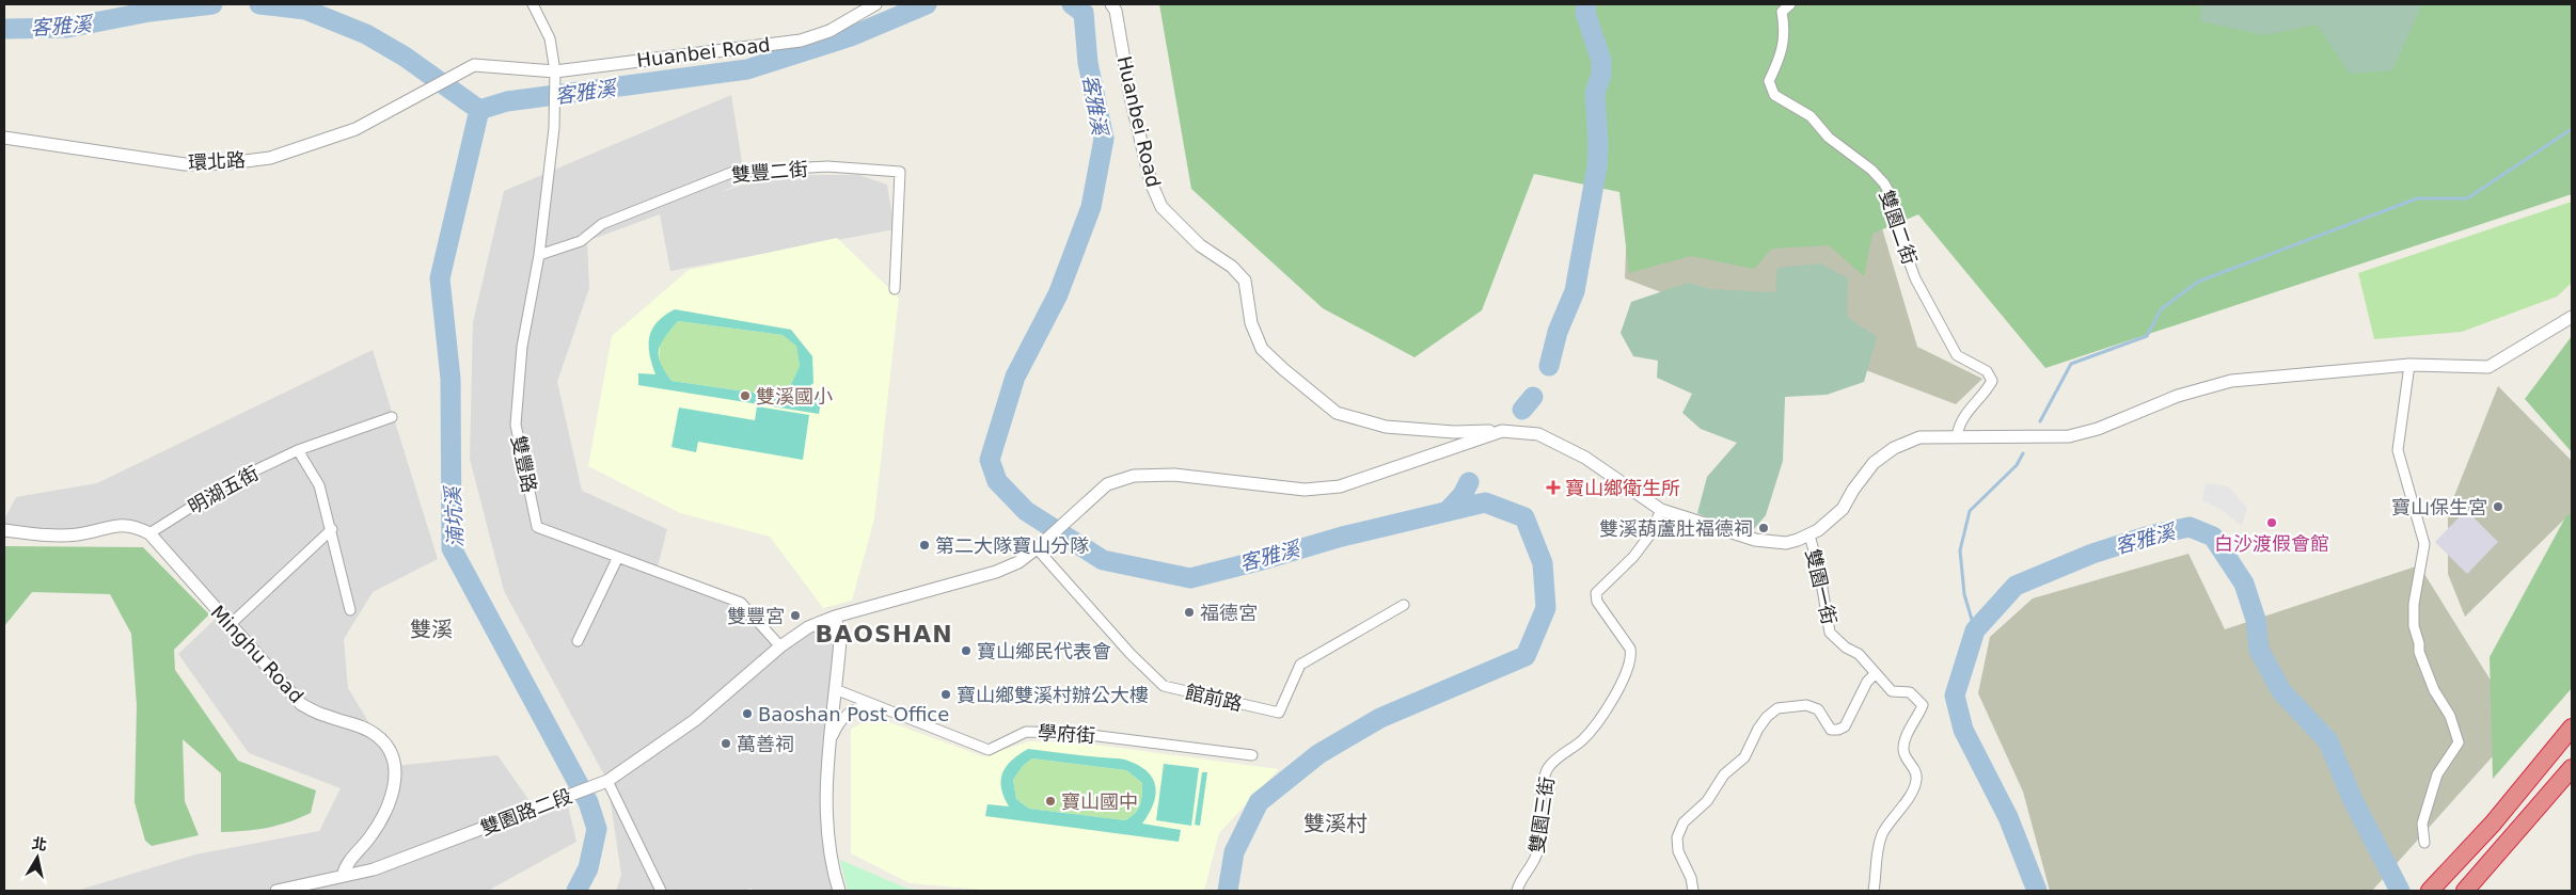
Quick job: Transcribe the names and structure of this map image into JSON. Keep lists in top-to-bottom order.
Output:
{
  "streets": {
    "street": [
      "Huanbei Road",
      "環北路",
      "雙豐二街",
      "雙園二街",
      "雙豐路",
      "明湖五街",
      "雙園一街",
      "Minghu Road",
      "館前路",
      "學府街",
      "雙園路二段",
      "雙園三街"
    ]
  },
  "crossings": [
    ["Huanbei Road", "環北路"],
    ["Huanbei Road", "雙豐路"],
    ["Huanbei Road", "雙園一街"],
    ["Huanbei Road", "雙園路二段"],
    ["Huanbei Road", "雙園三街"],
    ["環北路", "雙豐路"],
    ["雙豐二街", "雙豐路"],
    ["雙豐路", "雙園路二段"],
    ["明湖五街", "Minghu Road"],
    ["Minghu Road", "雙園路二段"],
    ["館前路", "雙園路二段"]
  ],
  "districts": ["雙溪", "BAOSHAN", "雙溪村"],
  "water": ["客雅溪", "湳坑溪"],
  "places": {
    "other": [
      "雙溪國小",
      "寶山保生宮",
      "白沙渡假會館",
      "雙溪葫蘆肚福德祠",
      "第二大隊寶山分隊",
      "福德宮",
      "雙豐宮",
      "寶山鄉民代表會",
      "寶山鄉雙溪村辦公大樓",
      "Baoshan Post Office",
      "萬善祠",
      "寶山國中"
    ],
    "health": ["寶山鄉衛生所"]
  },
  "north": "top"
}
